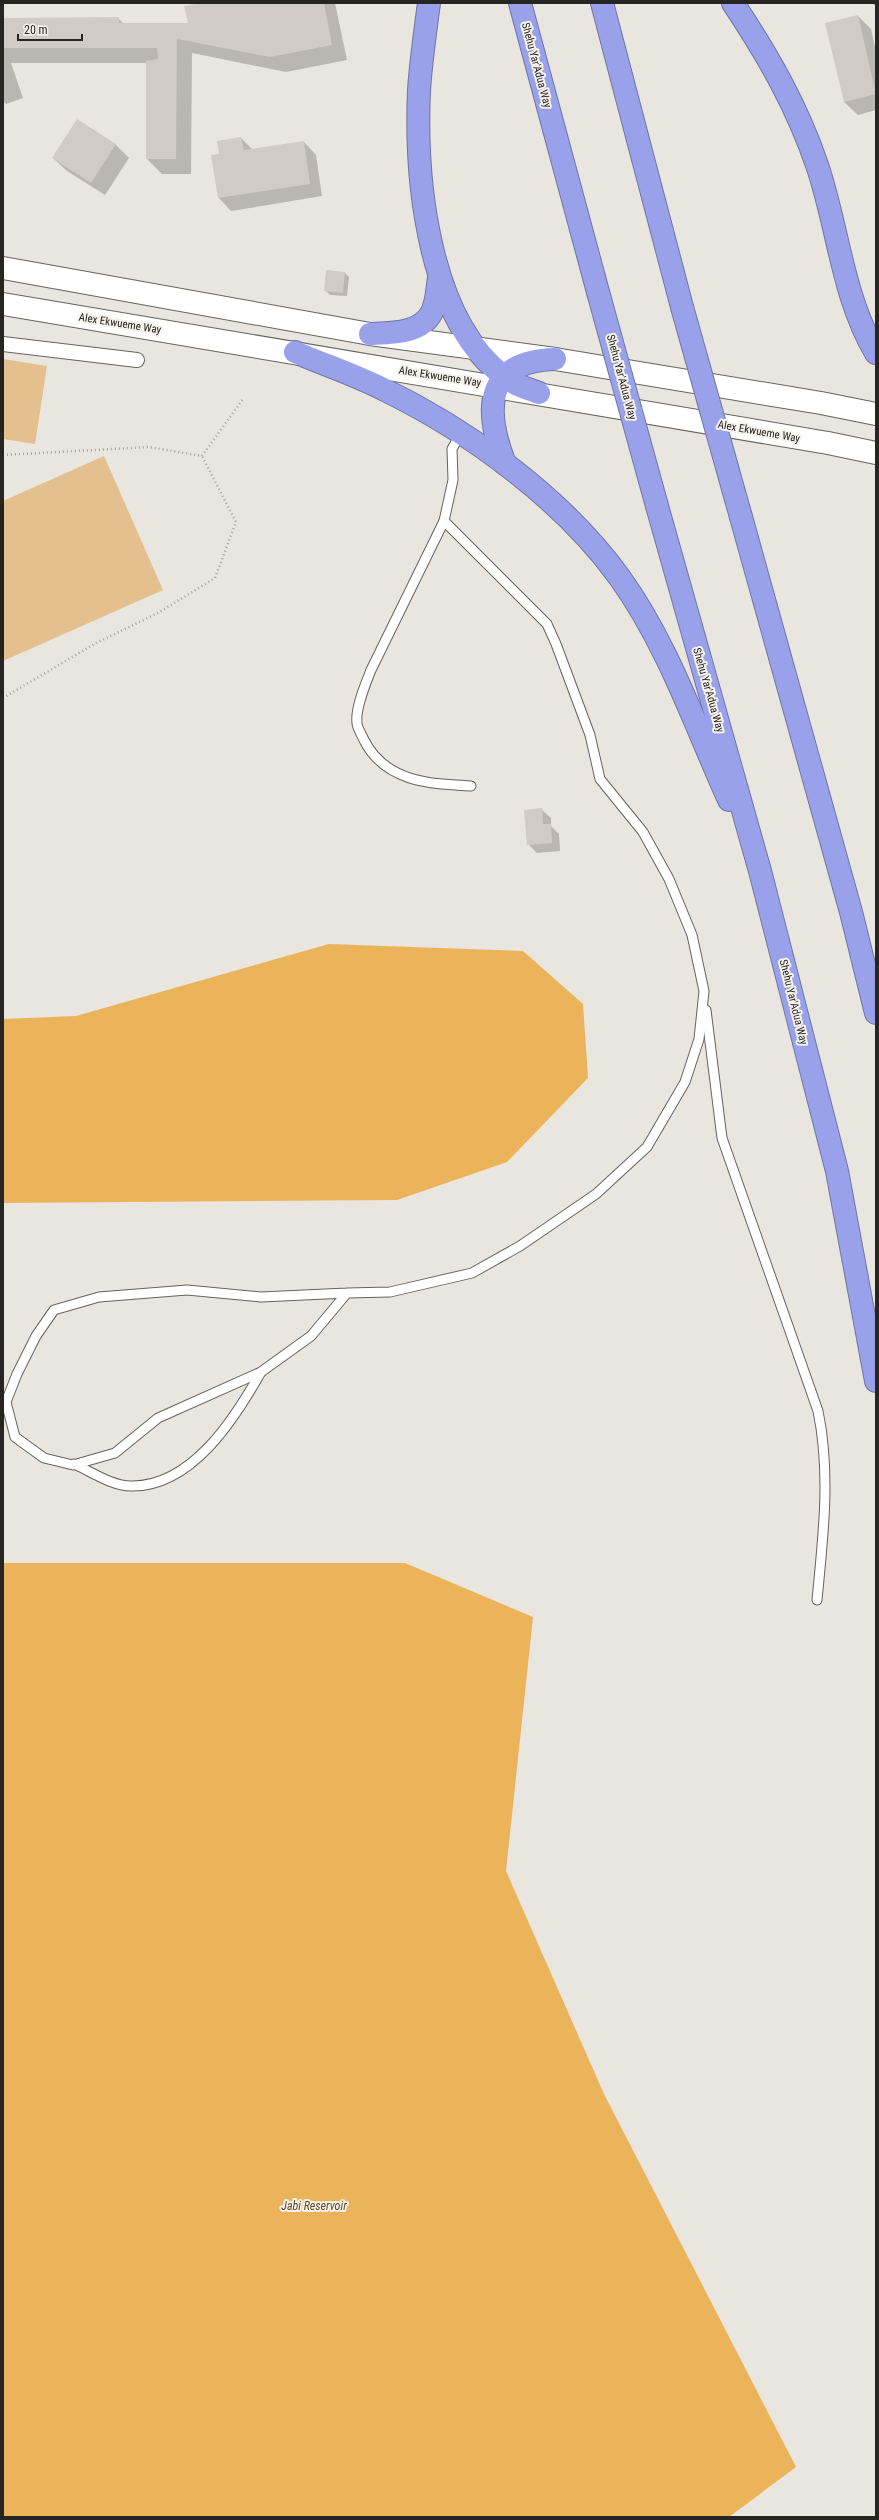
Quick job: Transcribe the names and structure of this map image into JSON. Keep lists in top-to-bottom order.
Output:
{
  "streets": {
    "highway": ["Shehu Yar'Adua Way"],
    "street": ["Alex Ekwueme Way"]
  },
  "water": ["Jabi Reservoir"],
  "scale_bar": "20 m"
}
